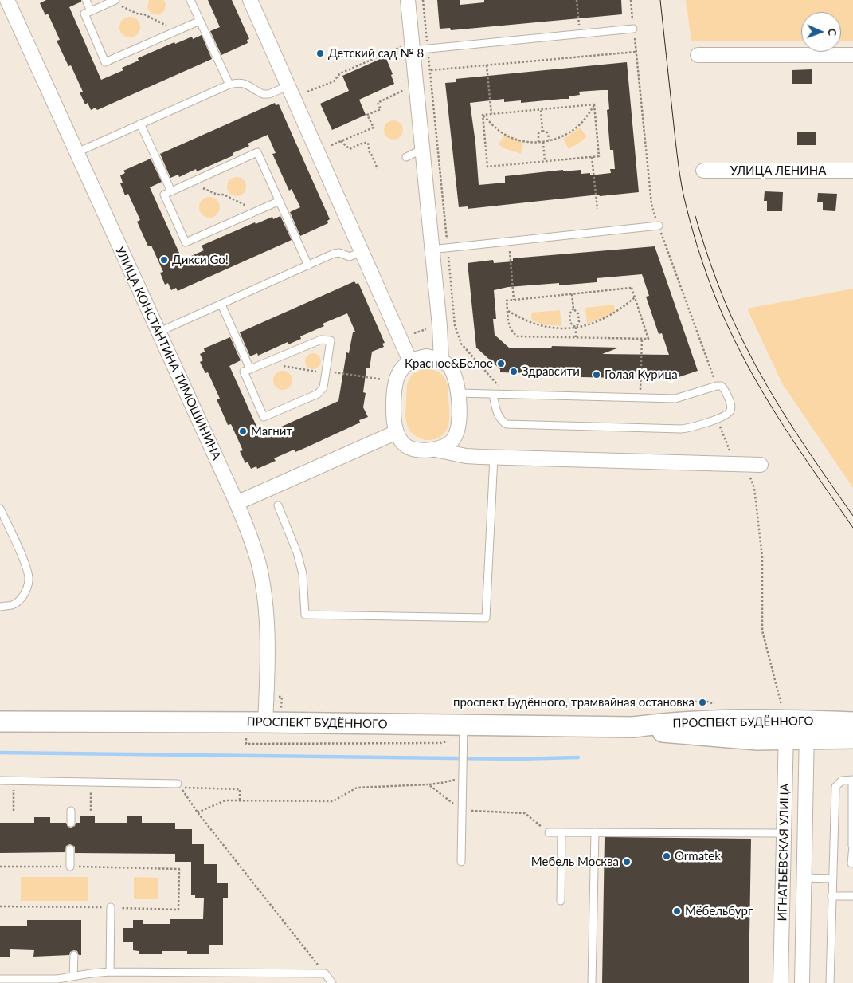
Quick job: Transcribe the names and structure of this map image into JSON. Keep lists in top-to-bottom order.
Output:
{
  "streets": {
    "main road": ["ПРОСПЕКТ БУДЁННОГО"],
    "street": ["УЛИЦА ЛЕНИНА", "УЛИЦА КОНСТАНТИНА ТИМОШИНИНА", "ИГНАТЬЕВСКАЯ УЛИЦА"]
  },
  "crossings": [
    ["УЛИЦА КОНСТАНТИНА ТИМОШИНИНА", "ПРОСПЕКТ БУДЁННОГО"],
    ["ПРОСПЕКТ БУДЁННОГО", "ИГНАТЬЕВСКАЯ УЛИЦА"]
  ],
  "places": [
    "Детский сад № 8",
    "Дикси Go!",
    "Красное&Белое",
    "Здравсити",
    "Голая Курица",
    "Магнит",
    "проспект Будённого, трамвайная остановка",
    "Ormatek",
    "Мебель Москва",
    "Мёбельбург"
  ],
  "north": "right"
}
